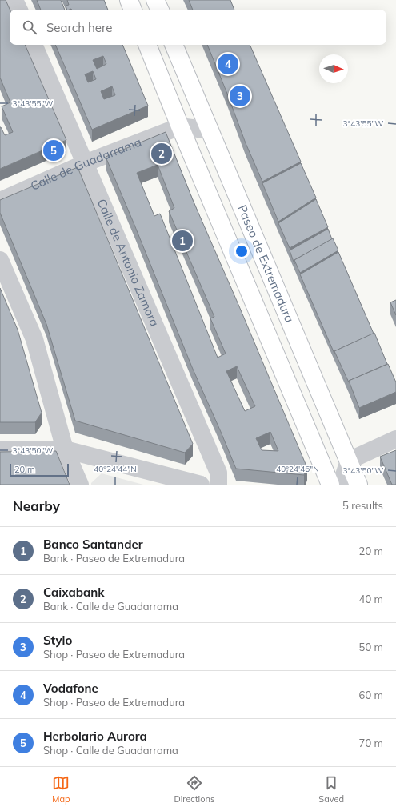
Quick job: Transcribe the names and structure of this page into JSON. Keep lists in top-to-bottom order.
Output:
{
  "streets": {
    "main road": ["Paseo de Extremadura"],
    "street": ["Calle de Guadarrama", "Calle de Antonio Zamora"]
  },
  "crossings": [
    ["Calle de Guadarrama", "Calle de Antonio Zamora"],
    ["Calle de Guadarrama", "Paseo de Extremadura"]
  ],
  "scale_bar": "20 m",
  "north": "right",
  "page": {
    "search": "Search here",
    "pins": [
      "4",
      "3",
      "5",
      "2",
      "1"
    ],
    "scale": "20 m",
    "heading": ["Nearby", "5 results"],
    "list": [
      {
        "mark": "1",
        "name": "Banco Santander",
        "note": "Bank · Paseo de Extremadura",
        "value": "20 m"
      },
      {
        "mark": "2",
        "name": "Caixabank",
        "note": "Bank · Calle de Guadarrama",
        "value": "40 m"
      },
      {
        "mark": "3",
        "name": "Stylo",
        "note": "Shop · Paseo de Extremadura",
        "value": "50 m"
      },
      {
        "mark": "4",
        "name": "Vodafone",
        "note": "Shop · Paseo de Extremadura",
        "value": "60 m"
      },
      {
        "mark": "5",
        "name": "Herbolario Aurora",
        "note": "Shop · Calle de Guadarrama",
        "value": "70 m"
      }
    ],
    "nav": ["Map", "Directions", "Saved"]
  },
  "coordinates": [
    "3°43'55\"W",
    "3°43'50\"W",
    "40°24'44\"N",
    "40°24'46\"N"
  ]
}
